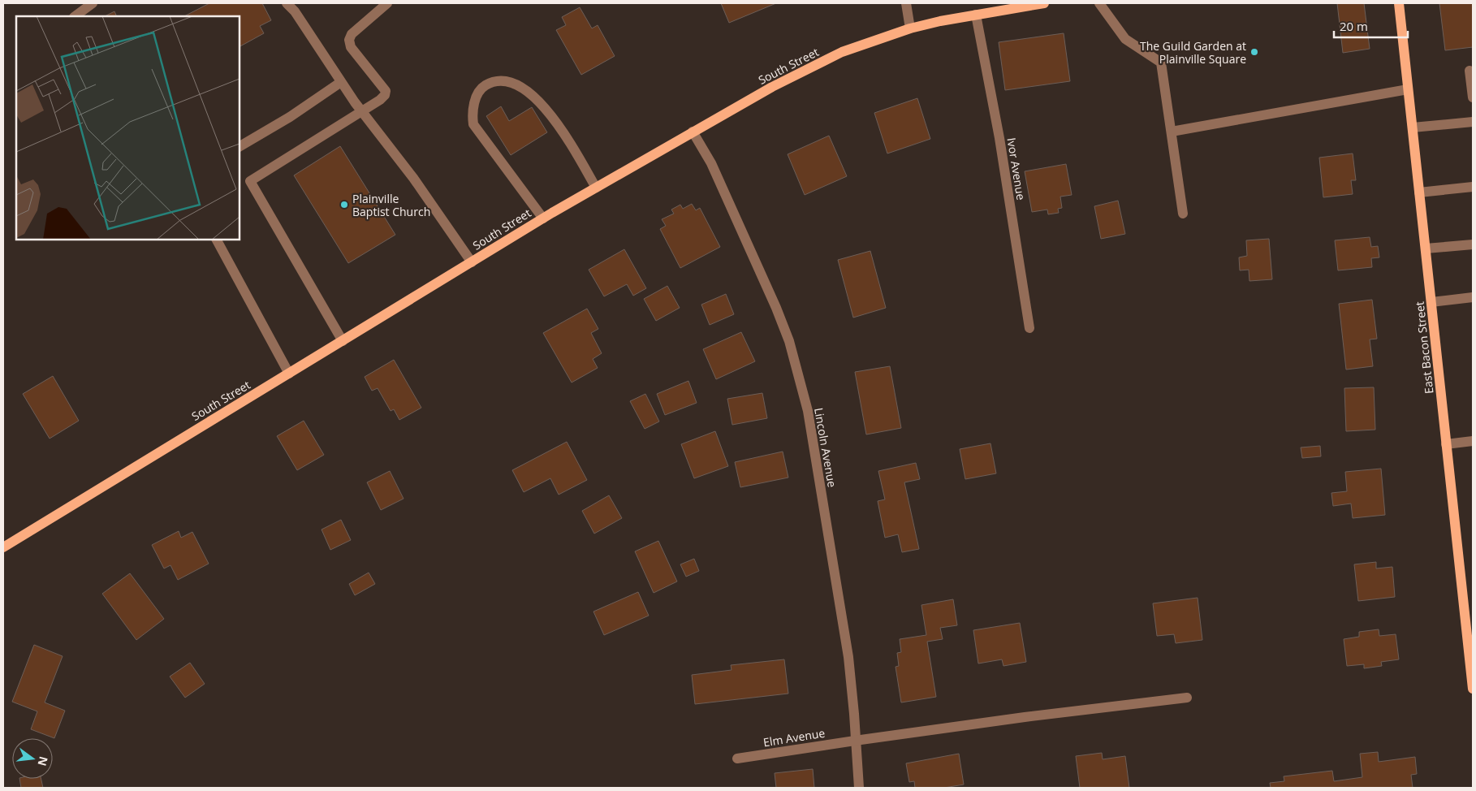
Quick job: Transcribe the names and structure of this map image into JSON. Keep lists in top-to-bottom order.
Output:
{
  "streets": {
    "main road": ["South Street", "East Bacon Street"],
    "street": ["Ivor Avenue", "Lincoln Avenue", "Elm Avenue"]
  },
  "crossings": [
    ["South Street", "Ivor Avenue"],
    ["South Street", "Lincoln Avenue"],
    ["Lincoln Avenue", "Elm Avenue"]
  ],
  "places": ["The Guild Garden at Plainville Square", "Plainville Baptist Church"],
  "scale_bar": "20 m",
  "north": "right"
}
